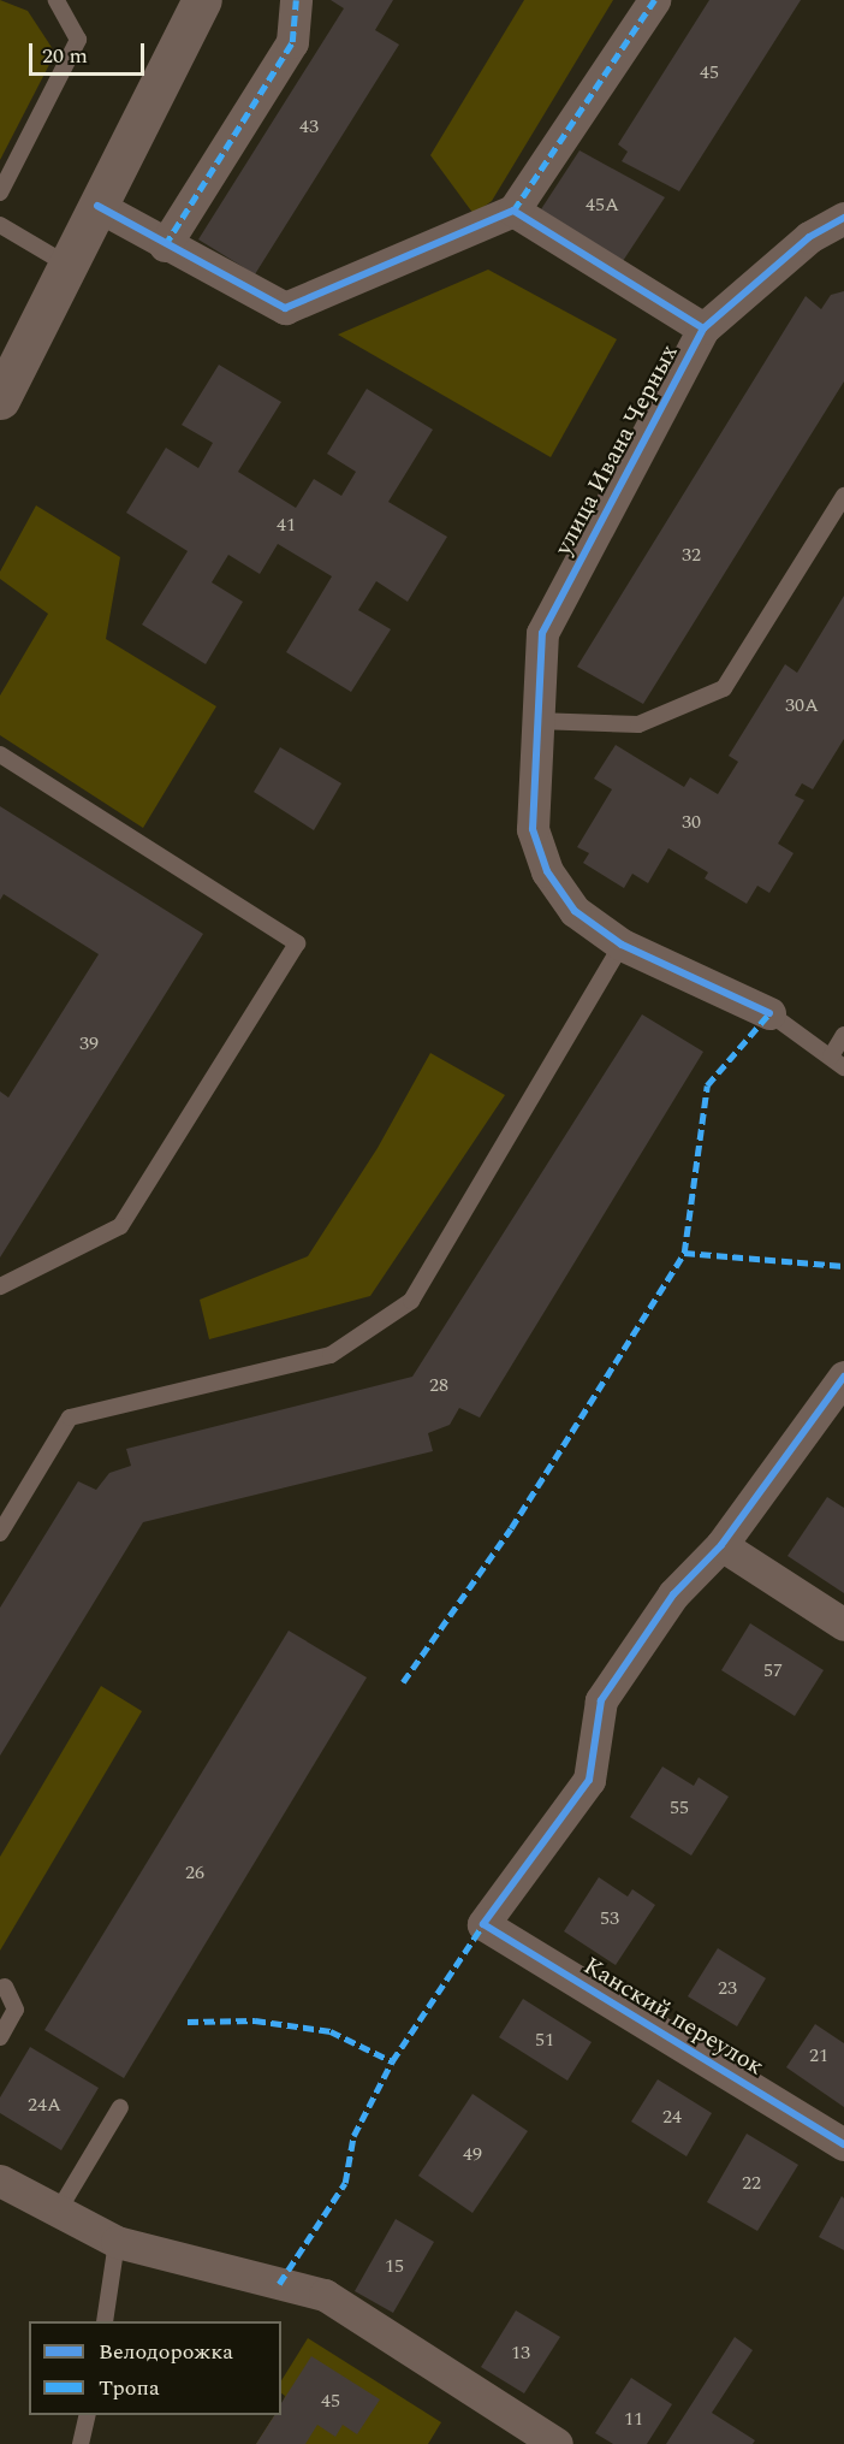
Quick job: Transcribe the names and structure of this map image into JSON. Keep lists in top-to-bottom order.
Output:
{
  "streets": {
    "street": ["улица Ивана Черных", "Канский переулок"]
  },
  "house_numbers": [
    "45",
    "43",
    "45А",
    "41",
    "32",
    "30А",
    "30",
    "39",
    "28",
    "57",
    "55",
    "26",
    "53",
    "23",
    "51",
    "21",
    "24А",
    "24",
    "49",
    "22",
    "15",
    "13",
    "45",
    "11"
  ],
  "legend": ["Велодорожка", "Тропа"],
  "scale_bar": "20 m"
}
